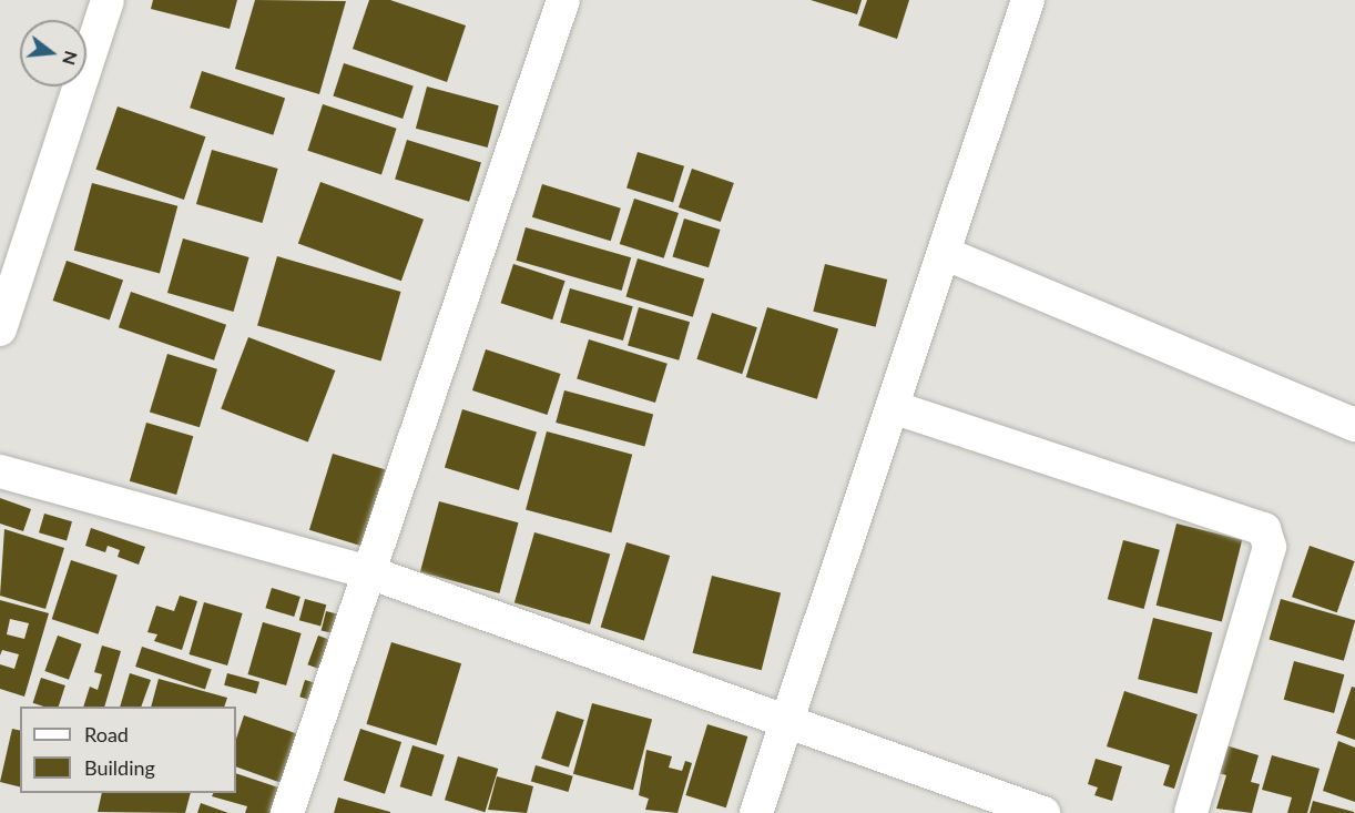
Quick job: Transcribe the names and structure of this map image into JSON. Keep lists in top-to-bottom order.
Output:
{
  "legend": ["Road", "Building"],
  "north": "right"
}
